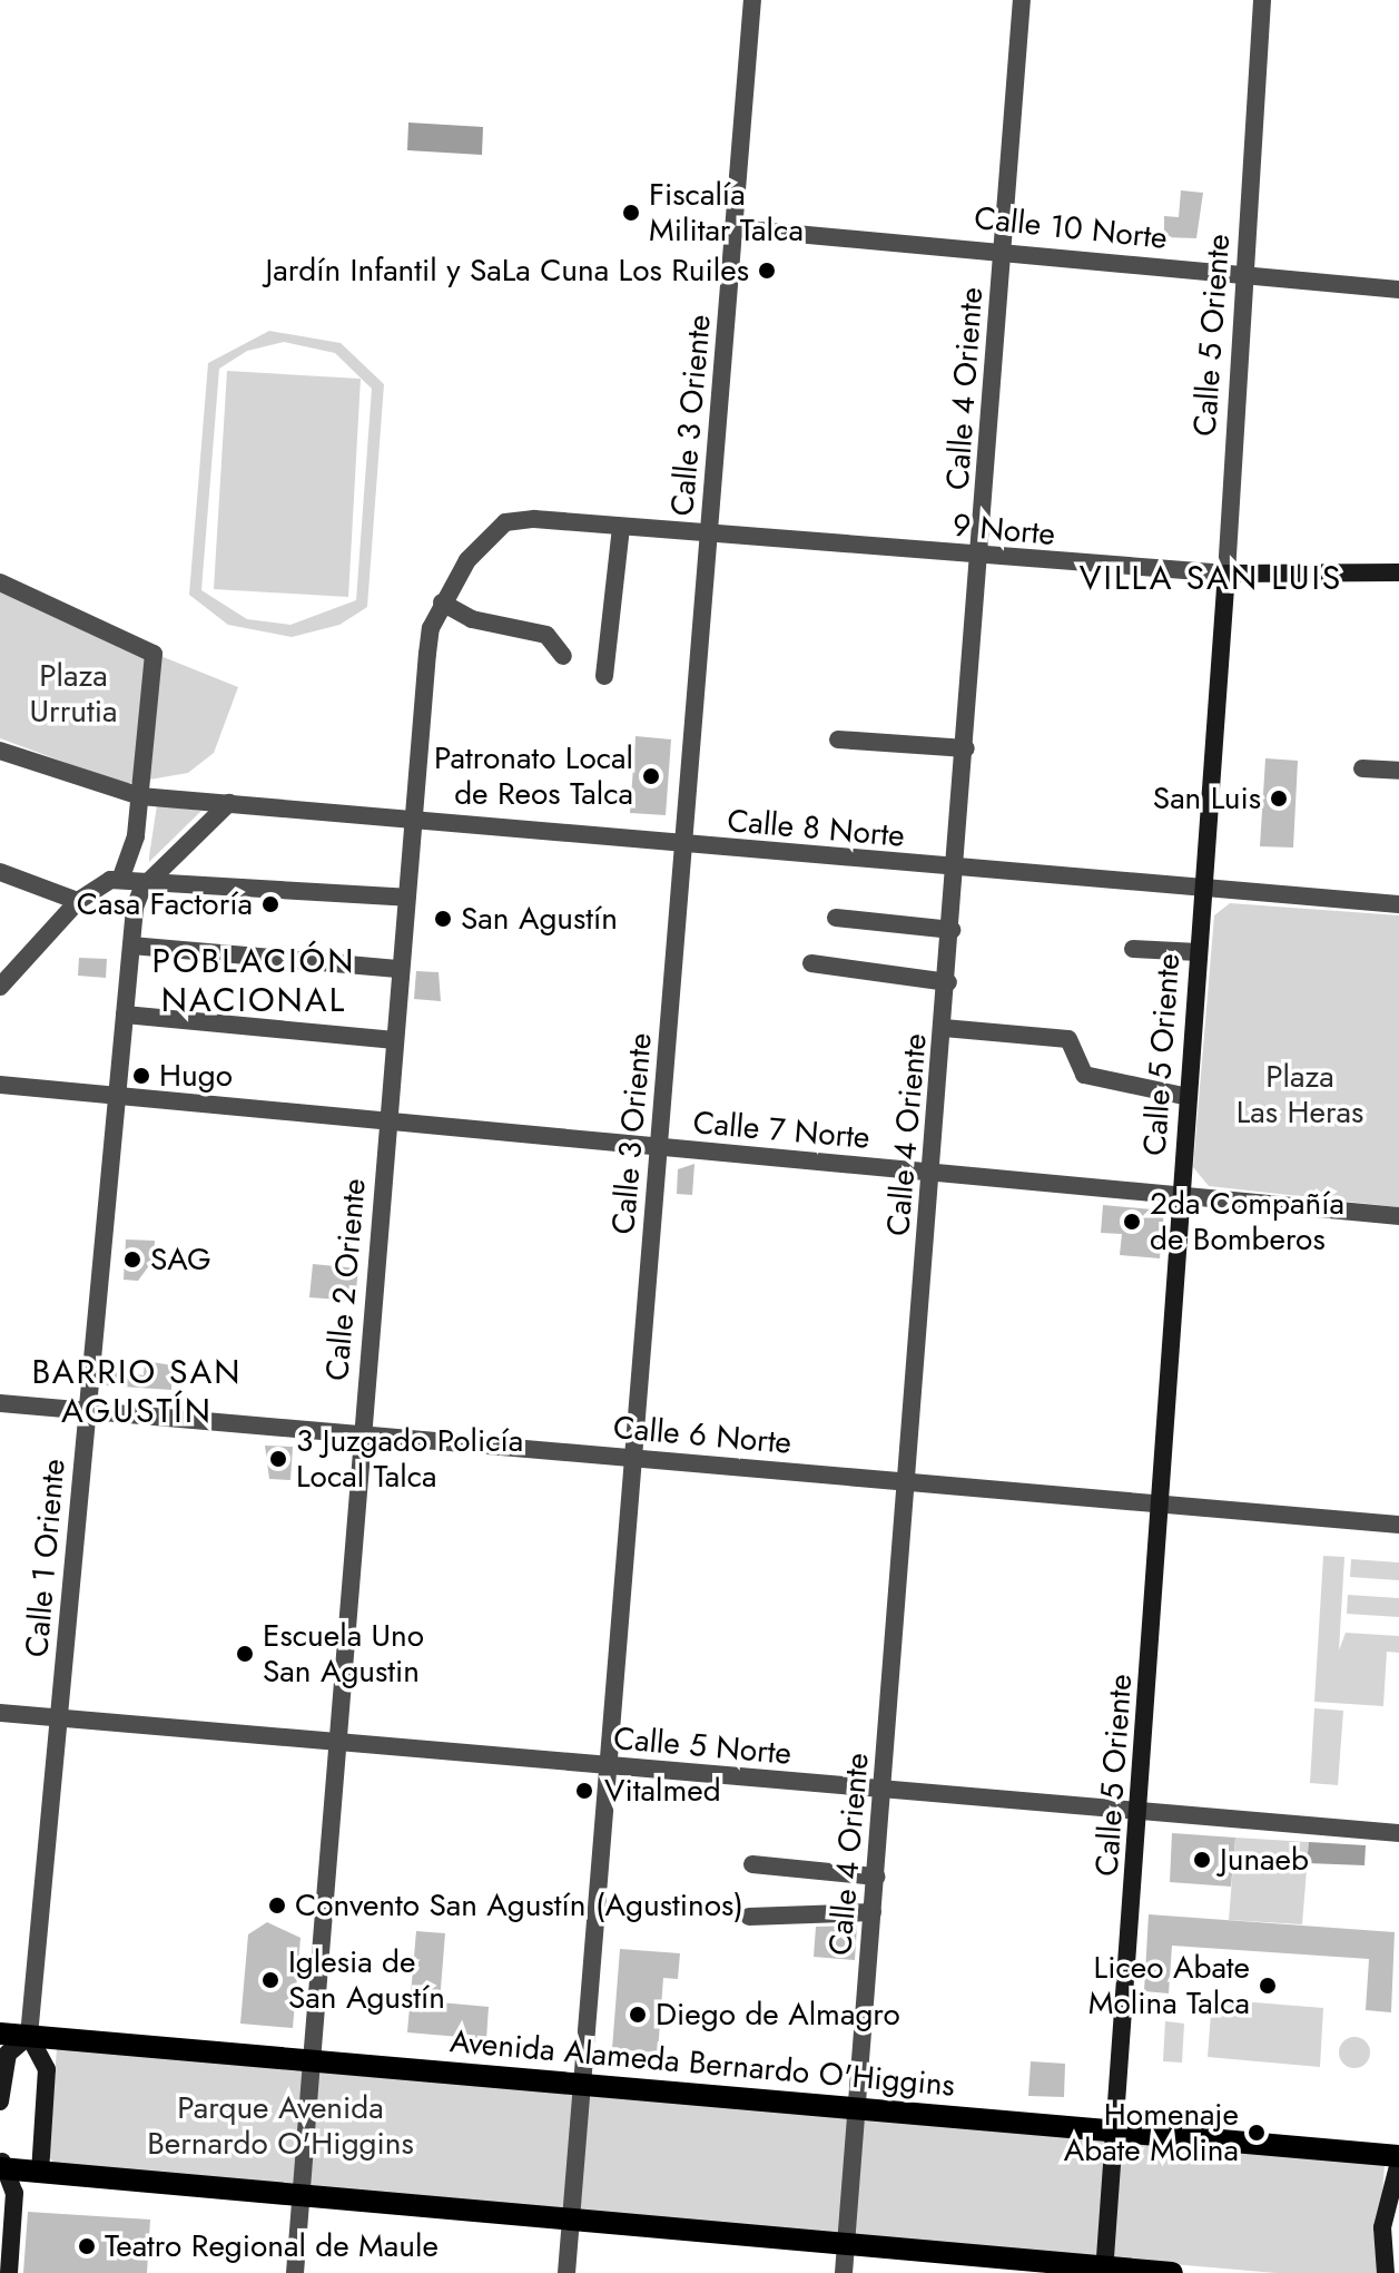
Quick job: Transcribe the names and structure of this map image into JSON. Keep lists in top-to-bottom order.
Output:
{
  "streets": {
    "main road": ["Calle 5 Oriente", "9 Norte", "Avenida Alameda Bernardo O'Higgins"],
    "street": [
      "Calle 10 Norte",
      "Calle 4 Oriente",
      "Calle 3 Oriente",
      "Calle 8 Norte",
      "Calle 7 Norte",
      "Calle 2 Oriente",
      "Calle 6 Norte",
      "Calle 1 Oriente",
      "Calle 5 Norte"
    ]
  },
  "crossings": [
    ["Calle 10 Norte", "Calle 5 Oriente"],
    ["Calle 10 Norte", "Calle 4 Oriente"],
    ["Calle 10 Norte", "Calle 3 Oriente"],
    ["Calle 5 Oriente", "9 Norte"],
    ["Calle 5 Oriente", "Calle 8 Norte"],
    ["Calle 5 Oriente", "Calle 7 Norte"],
    ["Calle 5 Oriente", "Calle 6 Norte"],
    ["Calle 5 Oriente", "Calle 5 Norte"],
    ["Calle 5 Oriente", "Avenida Alameda Bernardo O'Higgins"],
    ["Calle 4 Oriente", "9 Norte"],
    ["Calle 4 Oriente", "Calle 8 Norte"],
    ["Calle 4 Oriente", "Calle 7 Norte"],
    ["Calle 4 Oriente", "Calle 6 Norte"],
    ["Calle 4 Oriente", "Calle 5 Norte"],
    ["Calle 4 Oriente", "Avenida Alameda Bernardo O'Higgins"],
    ["Calle 3 Oriente", "9 Norte"],
    ["Calle 3 Oriente", "Calle 8 Norte"],
    ["Calle 3 Oriente", "Calle 7 Norte"],
    ["Calle 3 Oriente", "Calle 2 Oriente"],
    ["Calle 3 Oriente", "Calle 6 Norte"],
    ["Calle 3 Oriente", "Calle 5 Norte"],
    ["Calle 3 Oriente", "Avenida Alameda Bernardo O'Higgins"],
    ["9 Norte", "Calle 2 Oriente"],
    ["Calle 8 Norte", "Calle 2 Oriente"],
    ["Calle 8 Norte", "Calle 1 Oriente"],
    ["Calle 7 Norte", "Calle 2 Oriente"],
    ["Calle 7 Norte", "Calle 1 Oriente"],
    ["Calle 2 Oriente", "Calle 6 Norte"],
    ["Calle 2 Oriente", "Calle 5 Norte"],
    ["Calle 2 Oriente", "Avenida Alameda Bernardo O'Higgins"],
    ["Calle 6 Norte", "Calle 1 Oriente"],
    ["Calle 1 Oriente", "Calle 5 Norte"],
    ["Calle 1 Oriente", "Avenida Alameda Bernardo O'Higgins"]
  ],
  "districts": ["VILLA SAN LUIS", "POBLACIÓN NACIONAL", "BARRIO SAN AGUSTÍN"],
  "parks": ["Plaza Urrutia", "Plaza Las Heras", "Parque Avenida Bernardo O'Higgins"],
  "places": [
    "Fiscalía Militar Talca",
    "Jardín Infantil y SaLa Cuna Los Ruiles",
    "Patronato Local de Reos Talca",
    "San Luis",
    "Casa Factoría",
    "San Agustín",
    "Hugo",
    "2da Compañía de Bomberos",
    "SAG",
    "3 Juzgado Policía Local Talca",
    "Escuela Uno San Agustin",
    "Vitalmed",
    "Junaeb",
    "Convento San Agustín (Agustinos)",
    "Iglesia de San Agustín",
    "Liceo Abate Molina Talca",
    "Diego de Almagro",
    "Homenaje Abate Molina",
    "Teatro Regional de Maule"
  ]
}
